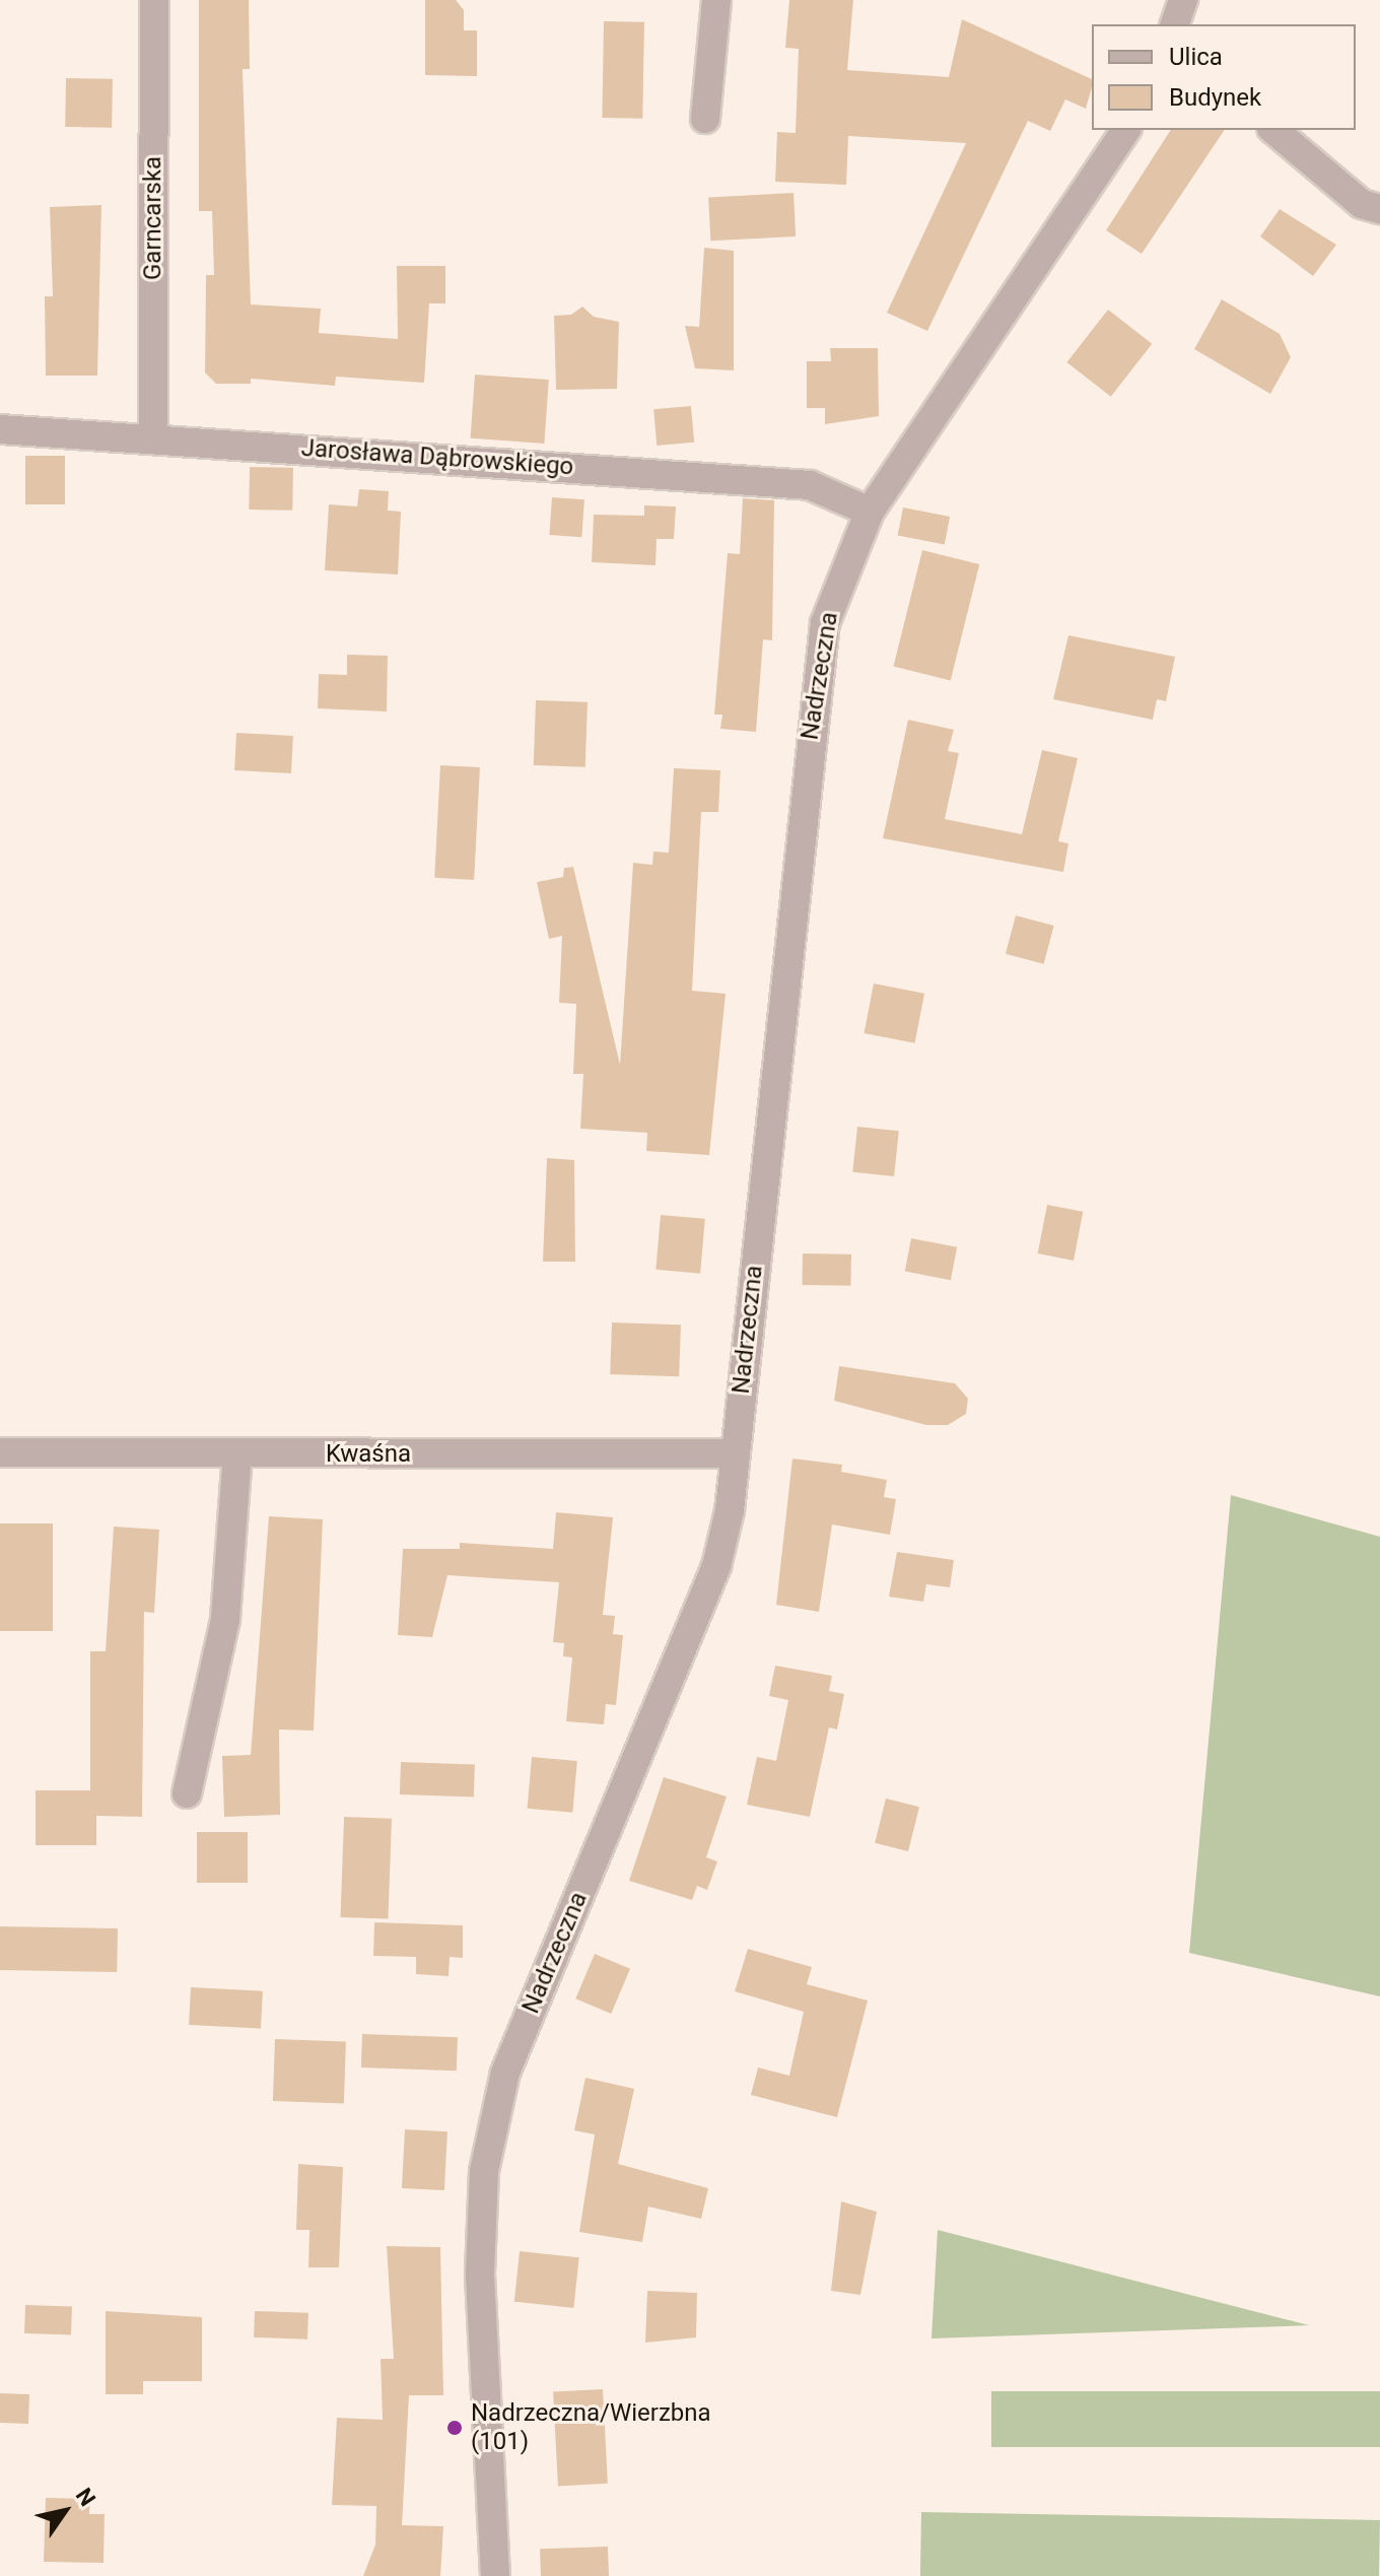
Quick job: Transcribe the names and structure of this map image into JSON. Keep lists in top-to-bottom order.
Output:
{
  "streets": {
    "street": [
      "Garncarska",
      "Jarosława Dąbrowskiego",
      "Nadrzeczna",
      "Kwaśna"
    ]
  },
  "crossings": [
    ["Garncarska", "Jarosława Dąbrowskiego"],
    ["Jarosława Dąbrowskiego", "Nadrzeczna"],
    ["Nadrzeczna", "Kwaśna"]
  ],
  "places": ["Nadrzeczna/Wierzbna (101)"],
  "legend": ["Ulica", "Budynek"],
  "north": "top right"
}
